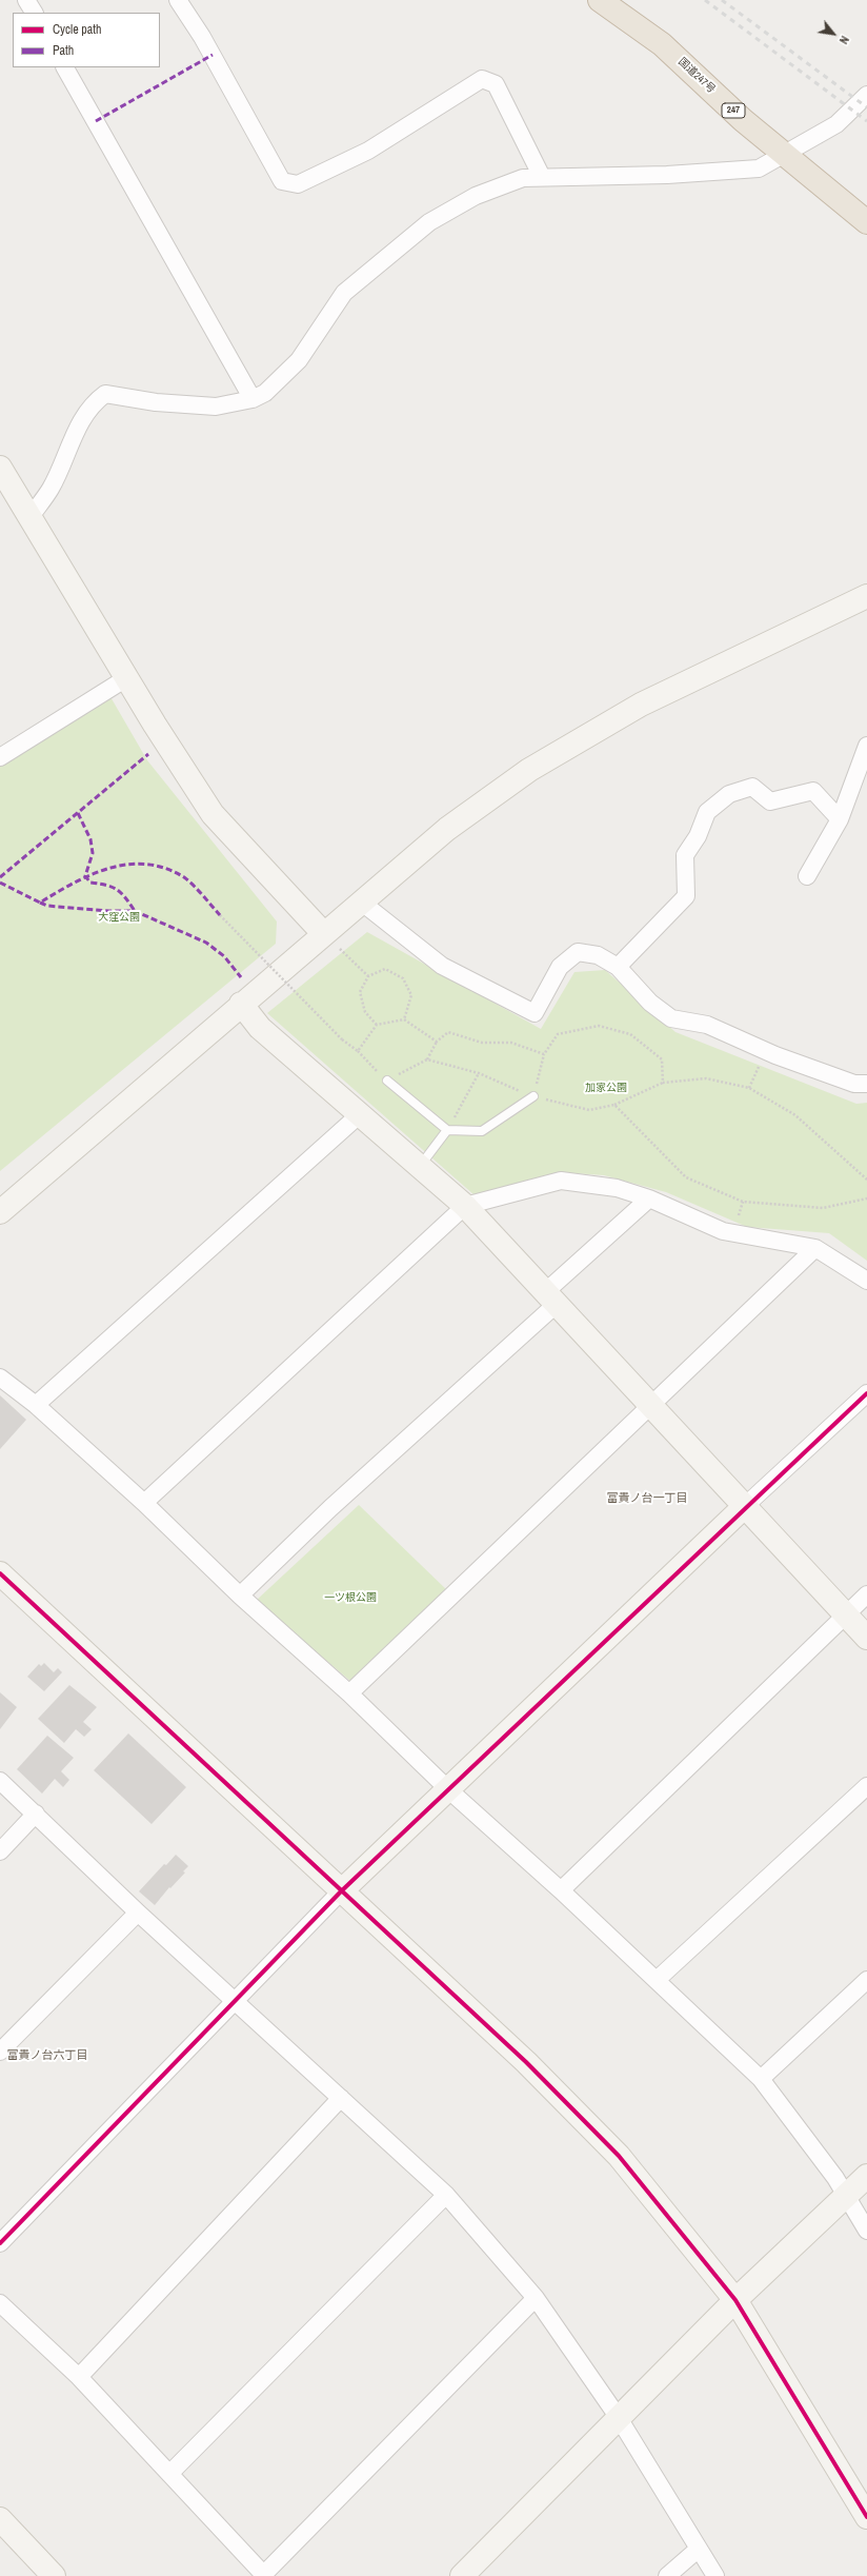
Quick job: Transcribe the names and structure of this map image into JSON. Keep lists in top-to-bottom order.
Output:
{
  "streets": {
    "highway": ["国道247号", "247"]
  },
  "districts": ["富貴ノ台一丁目", "富貴ノ台六丁目"],
  "parks": ["大窪公園", "加家公園", "一ツ根公園"],
  "legend": ["Cycle path", "Path"],
  "north": "bottom right"
}
